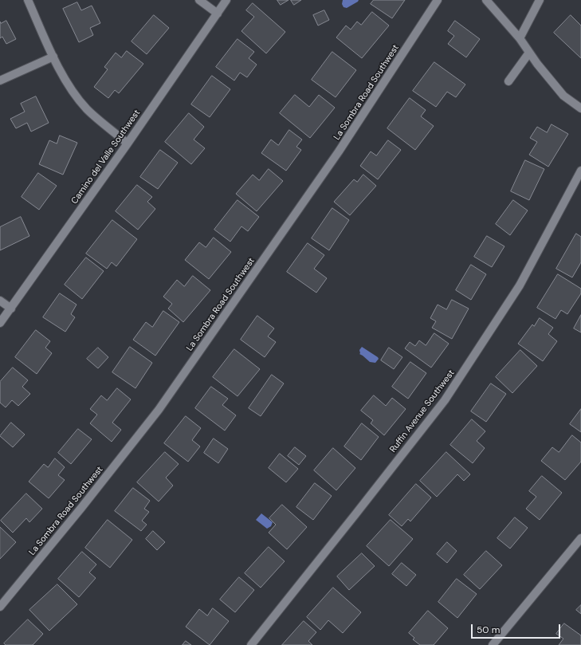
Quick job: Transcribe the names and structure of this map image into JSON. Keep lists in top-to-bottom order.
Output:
{
  "streets": {
    "street": ["La Sombra Road Southwest", "Camino del Valle Southwest", "Ruffin Avenue Southwest"]
  },
  "scale_bar": "50 m"
}
